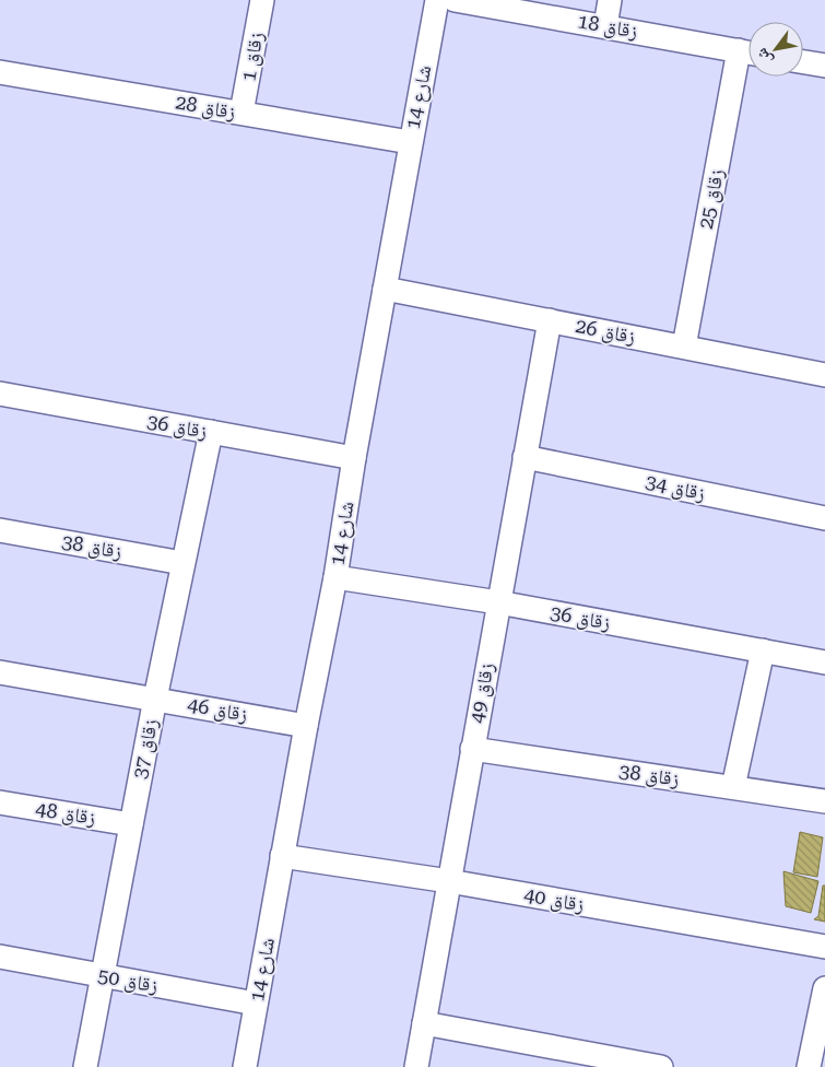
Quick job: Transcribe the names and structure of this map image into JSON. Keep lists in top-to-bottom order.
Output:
{
  "streets": {
    "street": [
      "زقاق 18",
      "زقاق 1",
      "شارع 14",
      "زقاق 28",
      "زقاق 25",
      "زقاق 26",
      "زقاق 36",
      "زقاق 34",
      "زقاق 38",
      "زقاق 49",
      "زقاق 46",
      "زقاق 37",
      "زقاق 48",
      "زقاق 40",
      "زقاق 50"
    ]
  },
  "crossings": [
    ["زقاق 1", "زقاق 28"],
    ["شارع 14", "زقاق 28"],
    ["شارع 14", "زقاق 26"],
    ["شارع 14", "زقاق 36"],
    ["شارع 14", "زقاق 46"],
    ["شارع 14", "زقاق 40"],
    ["شارع 14", "زقاق 50"],
    ["زقاق 25", "زقاق 26"],
    ["زقاق 26", "زقاق 49"],
    ["زقاق 36", "زقاق 49"],
    ["زقاق 36", "زقاق 37"],
    ["زقاق 34", "زقاق 49"],
    ["زقاق 38", "زقاق 49"],
    ["زقاق 38", "زقاق 37"],
    ["زقاق 49", "زقاق 40"],
    ["زقاق 46", "زقاق 37"],
    ["زقاق 37", "زقاق 48"],
    ["زقاق 37", "زقاق 50"]
  ],
  "north": "bottom left"
}
